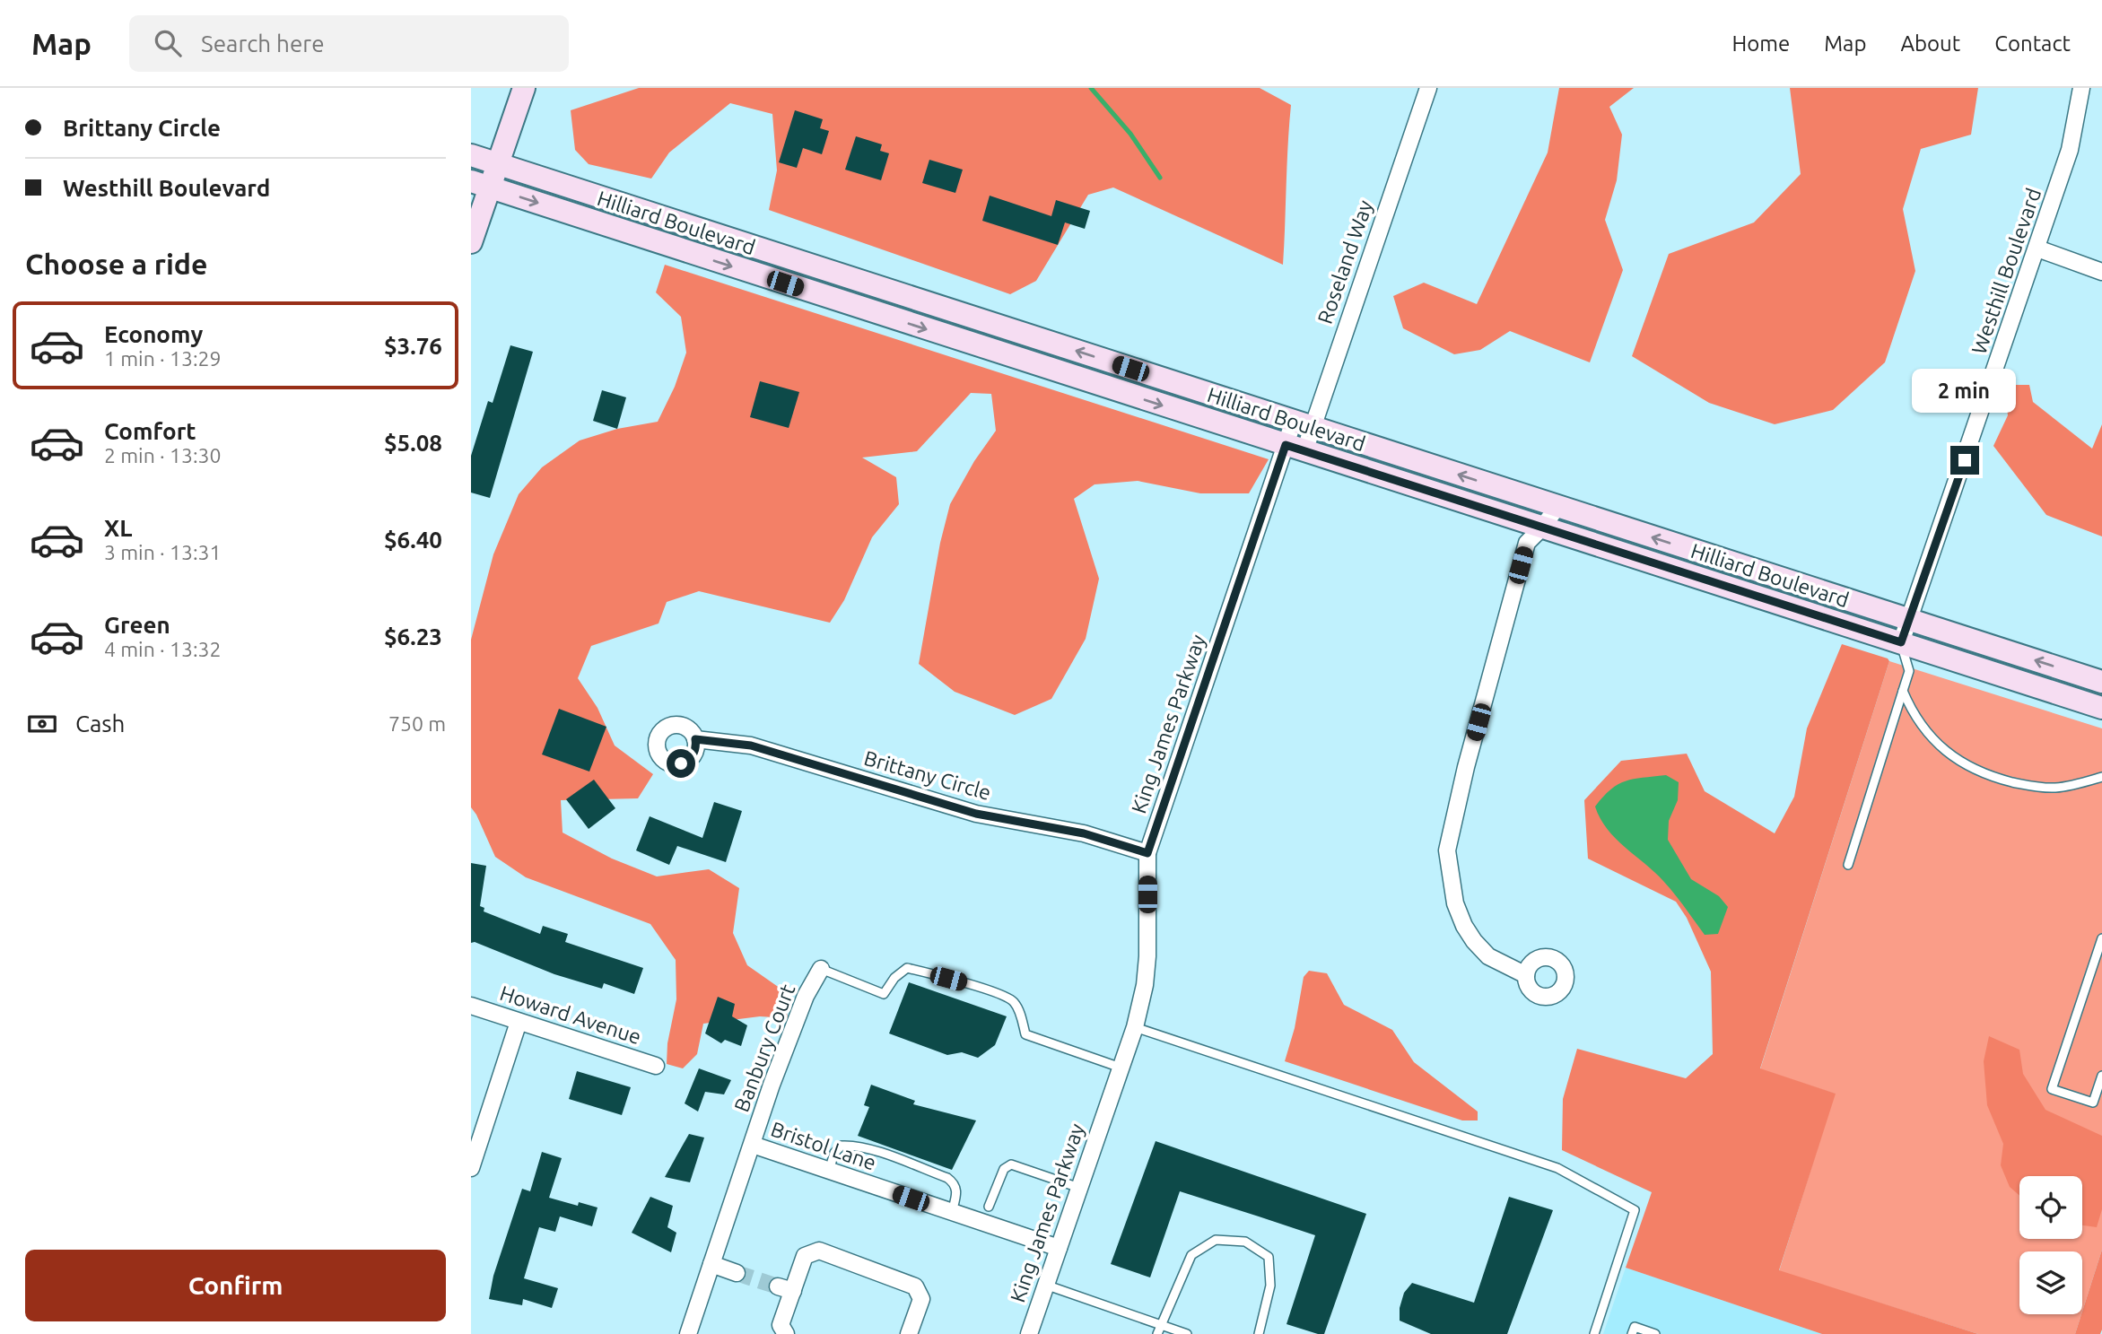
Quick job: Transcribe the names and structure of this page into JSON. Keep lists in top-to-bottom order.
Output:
{
  "streets": {
    "main road": ["Hilliard Boulevard"],
    "street": [
      "Roseland Way",
      "Westhill Boulevard",
      "King James Parkway",
      "Brittany Circle",
      "Howard Avenue",
      "Banbury Court",
      "Bristol Lane"
    ]
  },
  "crossings": [
    ["Hilliard Boulevard", "Roseland Way"],
    ["Hilliard Boulevard", "Westhill Boulevard"],
    ["Hilliard Boulevard", "King James Parkway"],
    ["Roseland Way", "King James Parkway"],
    ["King James Parkway", "Brittany Circle"],
    ["King James Parkway", "Banbury Court"],
    ["King James Parkway", "Bristol Lane"],
    ["Banbury Court", "Bristol Lane"]
  ],
  "page": {
    "header": "Map",
    "search": "Search here",
    "nav": [
      "Home",
      "Map",
      "About",
      "Contact"
    ],
    "banner": ["Brittany Circle", "Westhill Boulevard"],
    "heading": "Choose a ride",
    "list": [
      {
        "name": "Economy",
        "note": "1 min · 13:29",
        "value": "$3.76"
      },
      {
        "name": "Comfort",
        "note": "2 min · 13:30",
        "value": "$5.08"
      },
      {
        "name": "XL",
        "note": "3 min · 13:31",
        "value": "$6.40"
      },
      {
        "name": "Green",
        "note": "4 min · 13:32",
        "value": "$6.23"
      }
    ],
    "bubble": "2 min",
    "pay": ["Cash", "750 m"],
    "buttons": "Confirm"
  }
}
